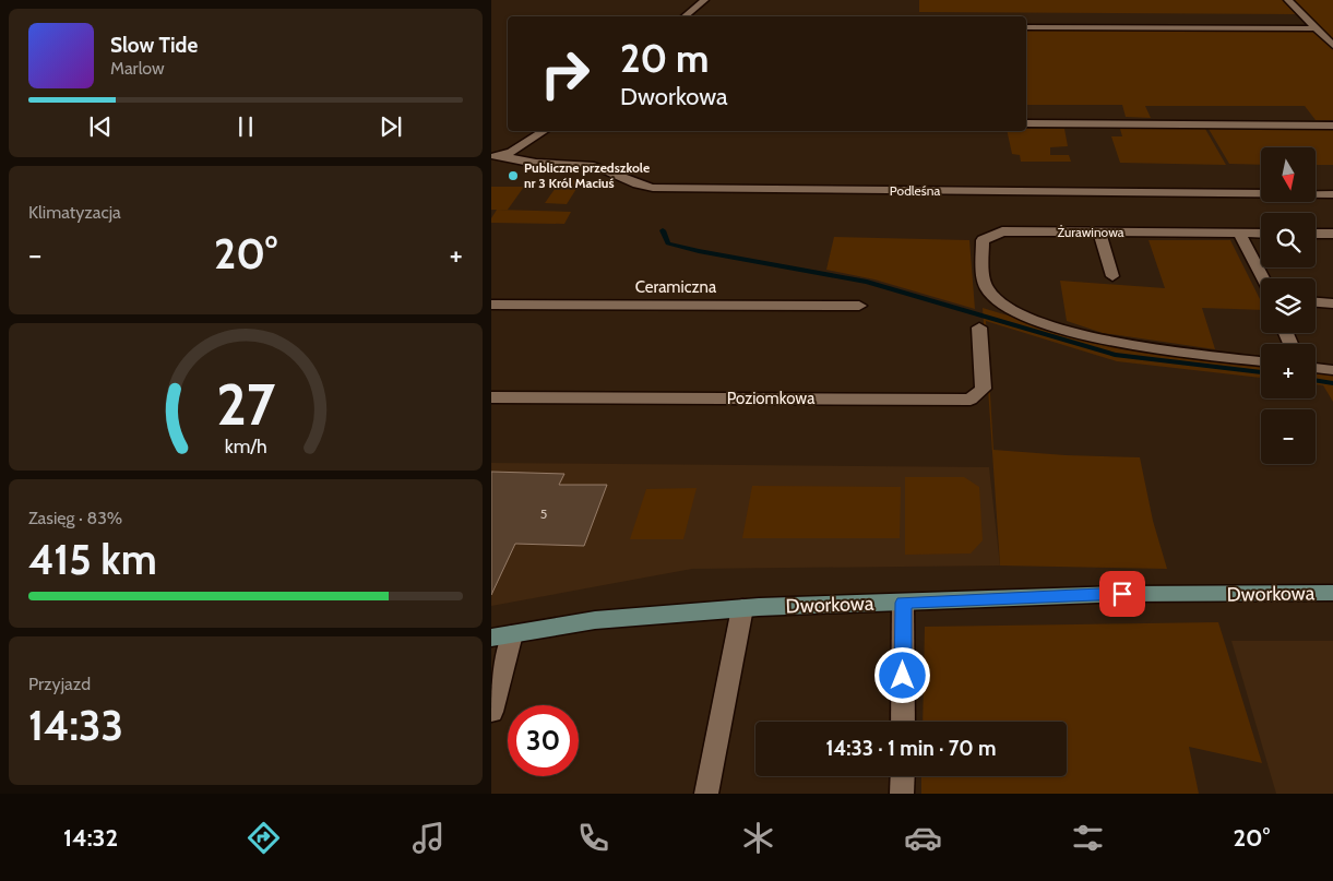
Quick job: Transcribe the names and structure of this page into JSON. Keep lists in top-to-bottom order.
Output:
{
  "streets": {
    "street": [
      "Podleśna",
      "Żurawinowa",
      "Ceramiczna",
      "Poziomkowa",
      "Dworkowa"
    ]
  },
  "places": ["Publiczne przedszkole nr 3 Król Maciuś"],
  "house_numbers": ["5"],
  "north": "bottom",
  "page": {
    "turn": ["20 m", "Dworkowa"],
    "song": ["Slow Tide", "Marlow"],
    "map_buttons": ["+", "−"],
    "tile": [
      "Klimatyzacja",
      ["Zasięg · 83%", "415 km"],
      ["Przyjazd", "14:33"]
    ],
    "heat": ["−", "20°", "+"],
    "limit": "30",
    "trip": "14:33 · 1 min · 70 m",
    "tabs": ["14:32", "20°"],
    "gauge": ["27", "km/h"]
  }
}
